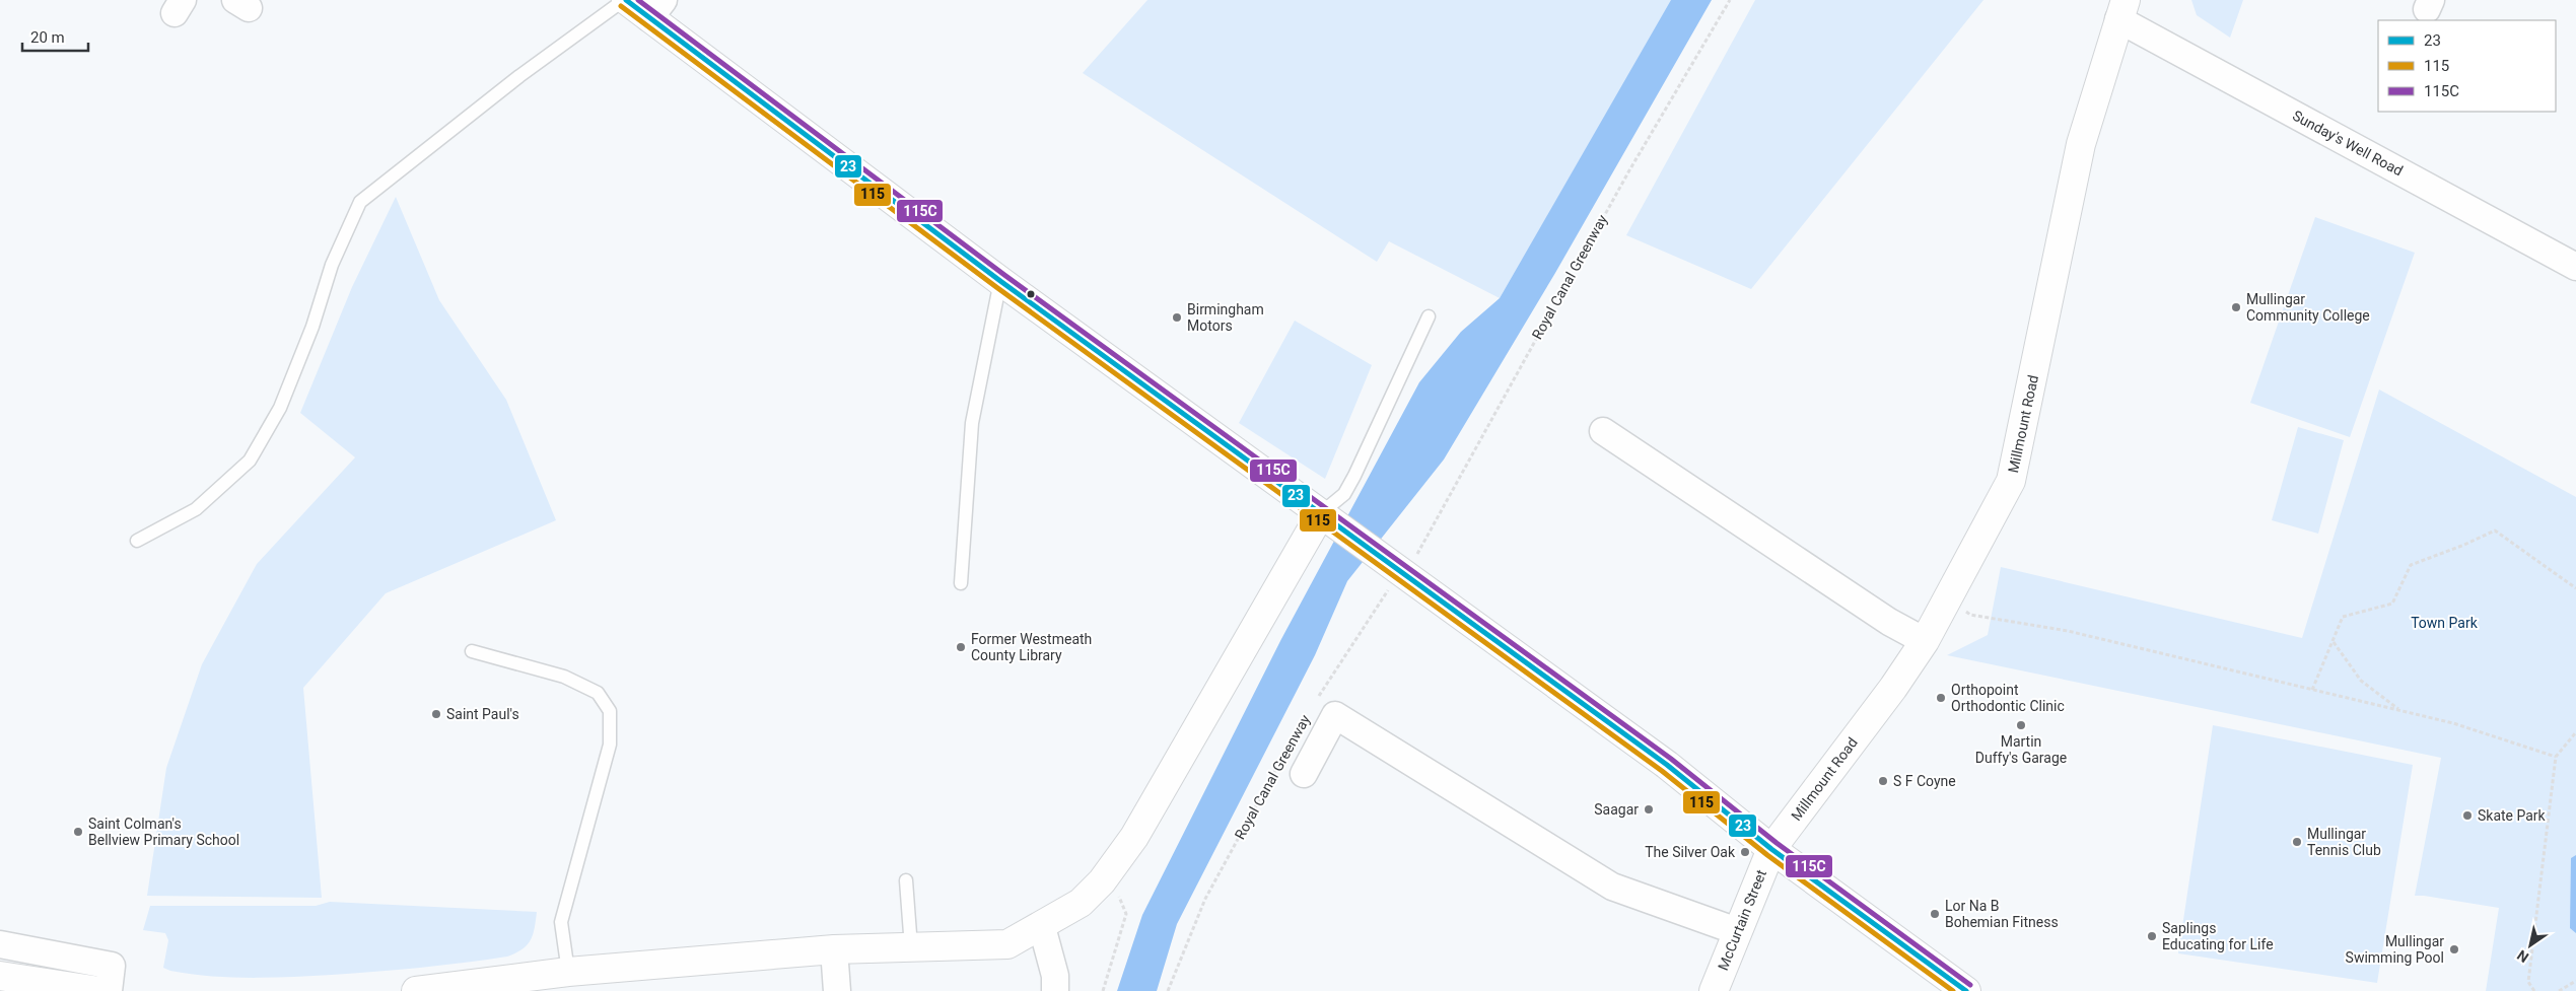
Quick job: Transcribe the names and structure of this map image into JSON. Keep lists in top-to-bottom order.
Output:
{
  "streets": {
    "street": ["Sunday's Well Road", "Millmount Road", "McCurtain Street"],
    "path": ["Royal Canal Greenway"]
  },
  "crossings": [
    ["Sunday's Well Road", "Millmount Road"],
    ["Millmount Road", "McCurtain Street"]
  ],
  "parks": ["Town Park"],
  "places": [
    "Mullingar Community College",
    "Birmingham Motors",
    "Former Westmeath County Library",
    "Orthopoint Orthodontic Clinic",
    "Saint Paul's",
    "Martin Duffy's Garage",
    "S F Coyne",
    "Saagar",
    "Skate Park",
    "Saint Colman's Bellview Primary School",
    "Mullingar Tennis Club",
    "The Silver Oak",
    "Lor Na B Bohemian Fitness",
    "Saplings Educating for Life",
    "Mullingar Swimming Pool"
  ],
  "lines": ["transit line 23", "transit line 115C", "transit line 115"],
  "legend": ["23", "115", "115C"],
  "scale_bar": "20 m",
  "north": "bottom left"
}
